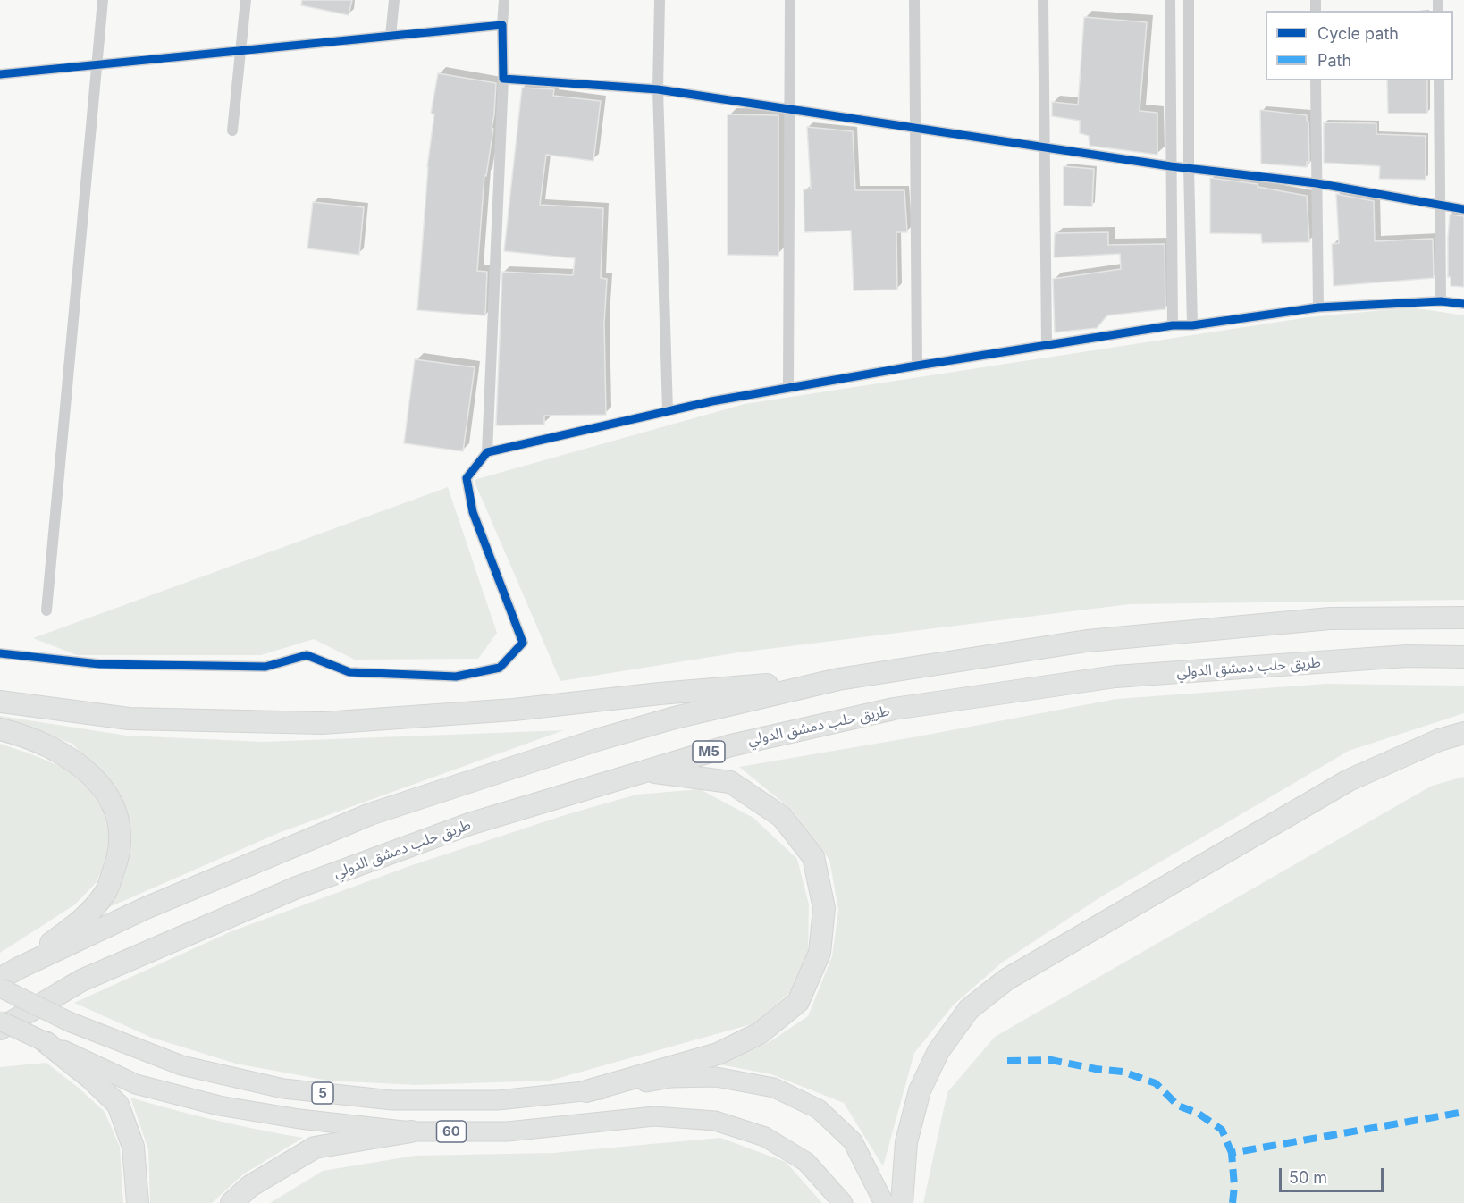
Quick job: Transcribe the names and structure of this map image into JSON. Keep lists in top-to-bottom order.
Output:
{
  "streets": {
    "highway": [
      "طريق حلب دمشق الدولي",
      "M5",
      "5",
      "60"
    ]
  },
  "legend": ["Cycle path", "Path"],
  "scale_bar": "50 m"
}
